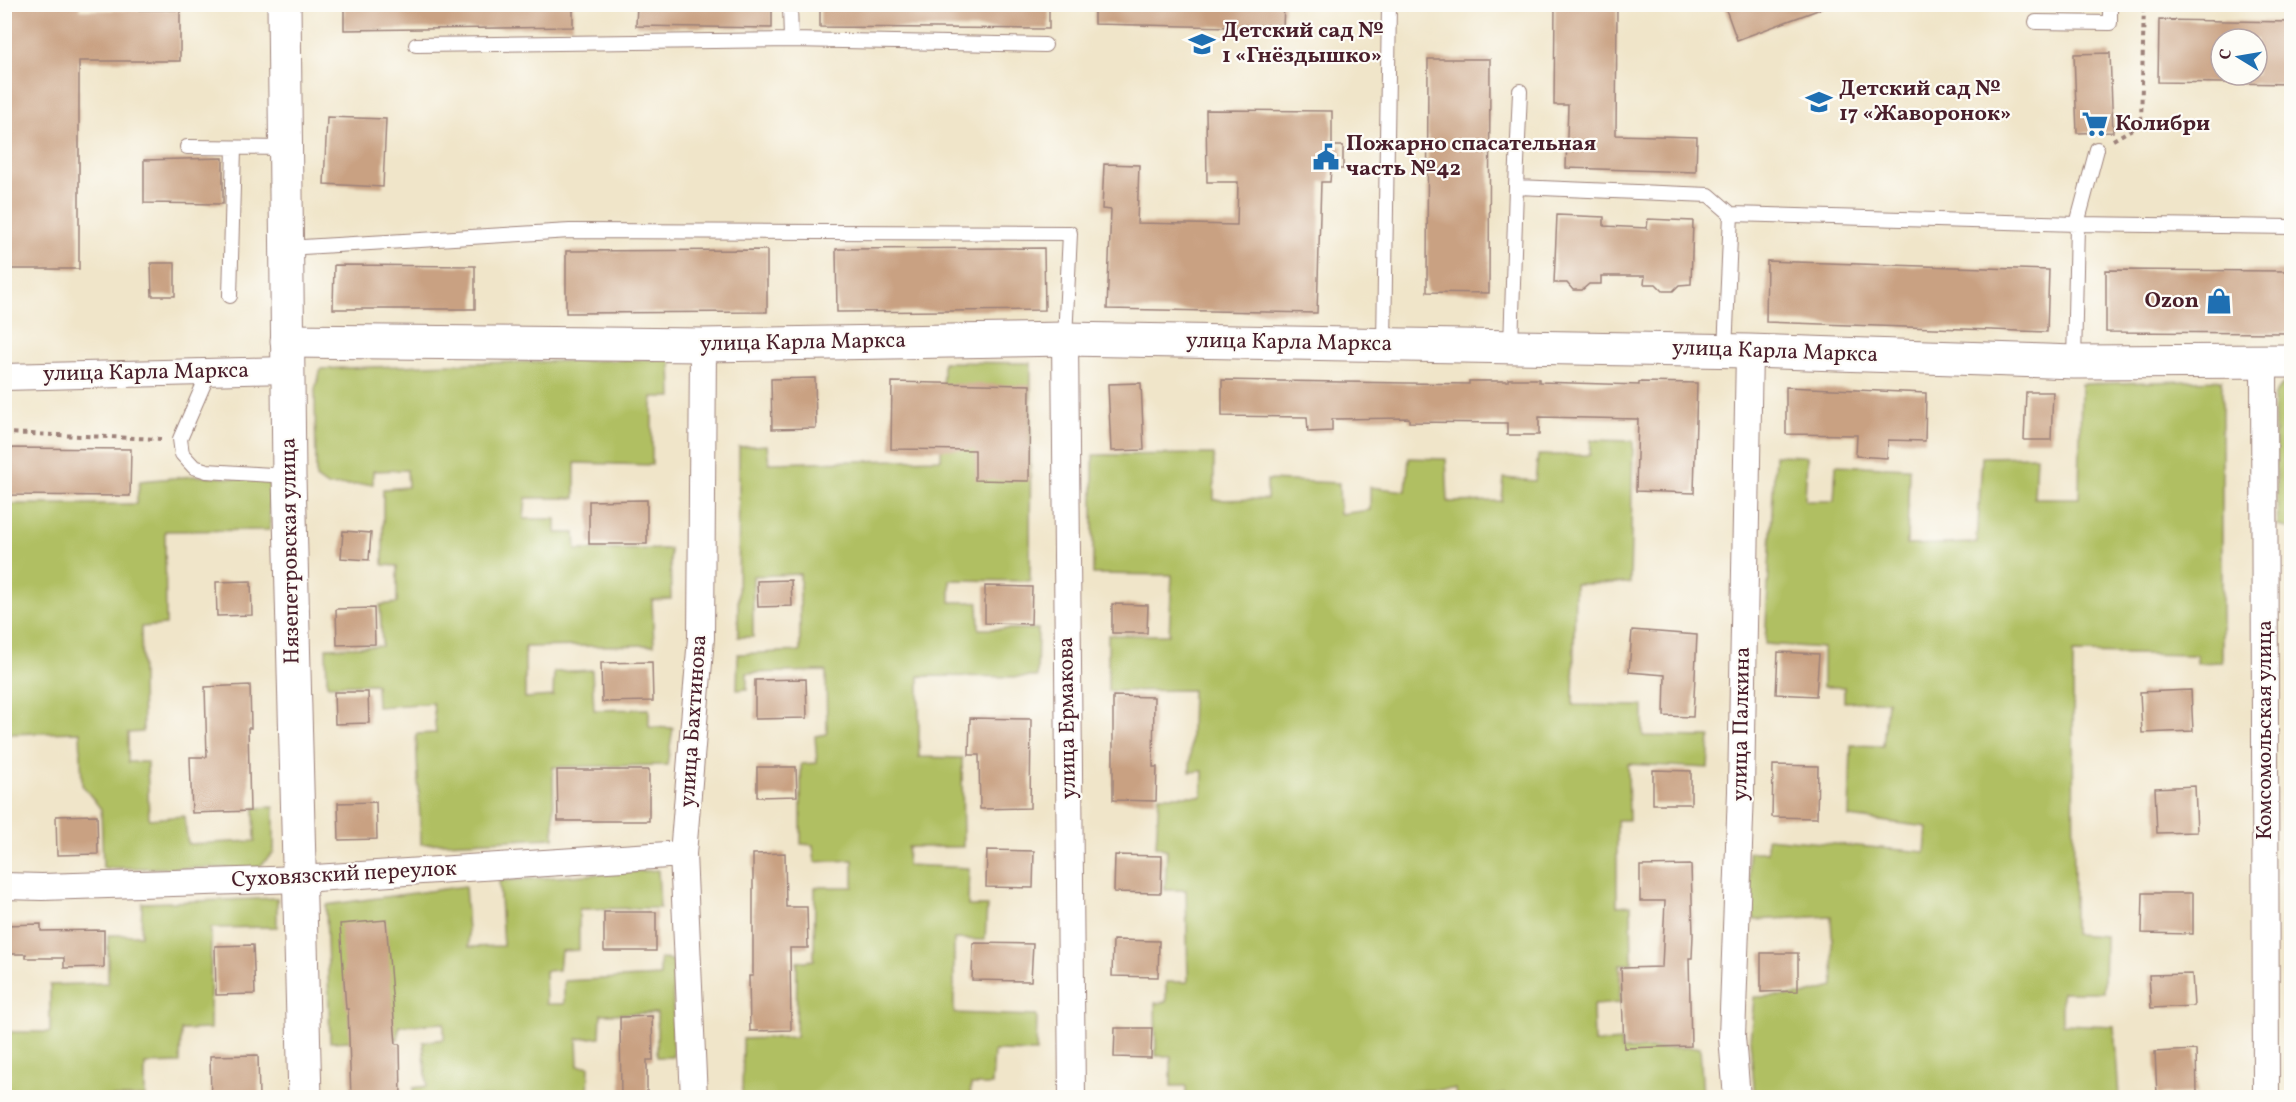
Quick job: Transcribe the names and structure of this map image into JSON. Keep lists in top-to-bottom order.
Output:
{
  "streets": {
    "street": [
      "улица Карла Маркса",
      "Нязепетровская улица",
      "улица Ермакова",
      "улица Бахтинова",
      "улица Палкина",
      "Комсомольская улица",
      "Суховязский переулок"
    ]
  },
  "crossings": [
    ["улица Карла Маркса", "Нязепетровская улица"],
    ["улица Карла Маркса", "улица Ермакова"],
    ["улица Карла Маркса", "улица Бахтинова"],
    ["улица Карла Маркса", "улица Палкина"],
    ["улица Карла Маркса", "Комсомольская улица"],
    ["Нязепетровская улица", "Суховязский переулок"],
    ["улица Бахтинова", "Суховязский переулок"]
  ],
  "places": {
    "school or university": ["Детский сад № 1 «Гнёздышко»", "Детский сад № 17 «Жаворонок»"],
    "supermarket": ["Колибри"],
    "public building": ["Пожарно спасательная часть №42"],
    "shop": ["Ozon"]
  },
  "north": "left"
}
